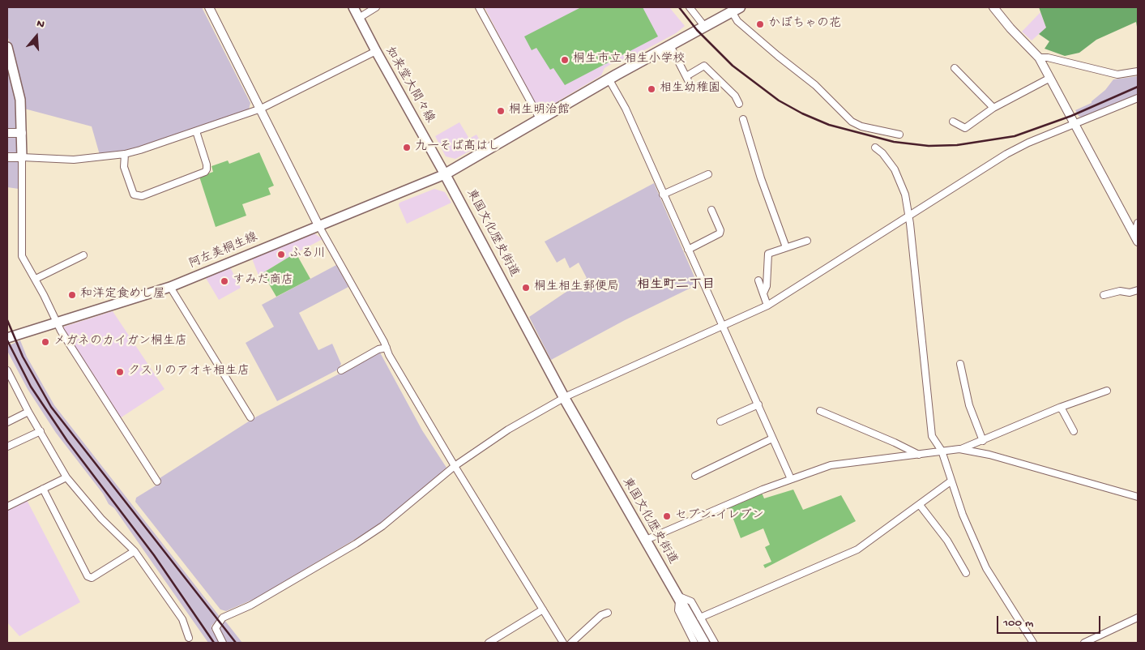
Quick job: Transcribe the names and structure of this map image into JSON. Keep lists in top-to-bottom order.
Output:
{
  "streets": {
    "highway": ["東国文化歴史街道"],
    "main road": ["如来堂大間々線", "阿左美桐生線"]
  },
  "crossings": [
    ["如来堂大間々線", "東国文化歴史街道"],
    ["如来堂大間々線", "阿左美桐生線"],
    ["東国文化歴史街道", "阿左美桐生線"]
  ],
  "districts": ["相生町二丁目"],
  "places": [
    "かぼちゃの花",
    "桐生市立 相生小学校",
    "相生幼稚園",
    "桐生明治館",
    "九一そば髙はし",
    "ふる川",
    "すみだ商店",
    "桐生相生郵便局",
    "和洋定食めし屋",
    "メガネのカイガン桐生店",
    "クスリのアオキ相生店",
    "セブン-イレブン"
  ],
  "scale_bar": "100 m",
  "north": "top"
}
